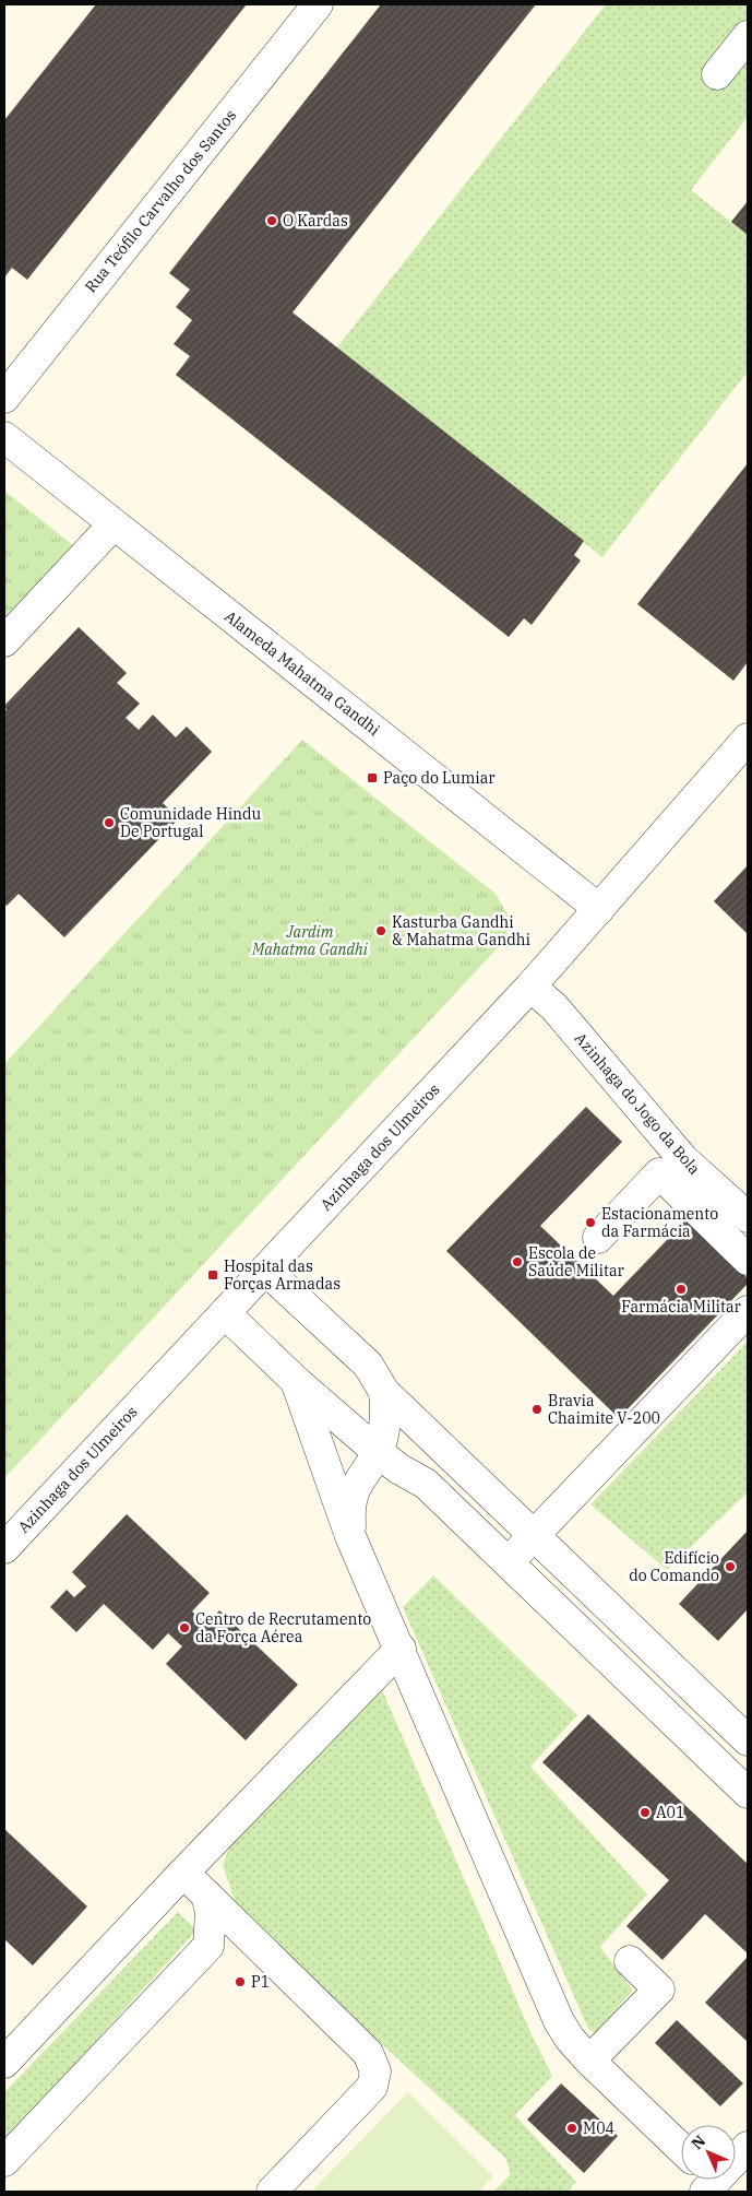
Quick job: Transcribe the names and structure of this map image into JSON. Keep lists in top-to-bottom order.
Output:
{
  "streets": {
    "street": [
      "Rua Teófilo Carvalho dos Santos",
      "Alameda Mahatma Gandhi",
      "Azinhaga do Jogo da Bola",
      "Azinhaga dos Ulmeiros"
    ]
  },
  "crossings": [
    ["Alameda Mahatma Gandhi", "Azinhaga dos Ulmeiros"],
    ["Azinhaga do Jogo da Bola", "Azinhaga dos Ulmeiros"]
  ],
  "parks": ["Jardim Mahatma Gandhi"],
  "places": {
    "other": [
      "O Kardas",
      "Comunidade Hindu De Portugal",
      "Kasturba Gandhi & Mahatma Gandhi",
      "Estacionamento da Farmácia",
      "Escola de Saúde Militar",
      "Farmácia Militar",
      "Bravia Chaimite V-200",
      "Edifício do Comando",
      "Centro de Recrutamento da Força Aérea",
      "A01",
      "P1",
      "M04"
    ],
    "transit": ["Paço do Lumiar", "Hospital das Forças Armadas"]
  },
  "north": "top left"
}
